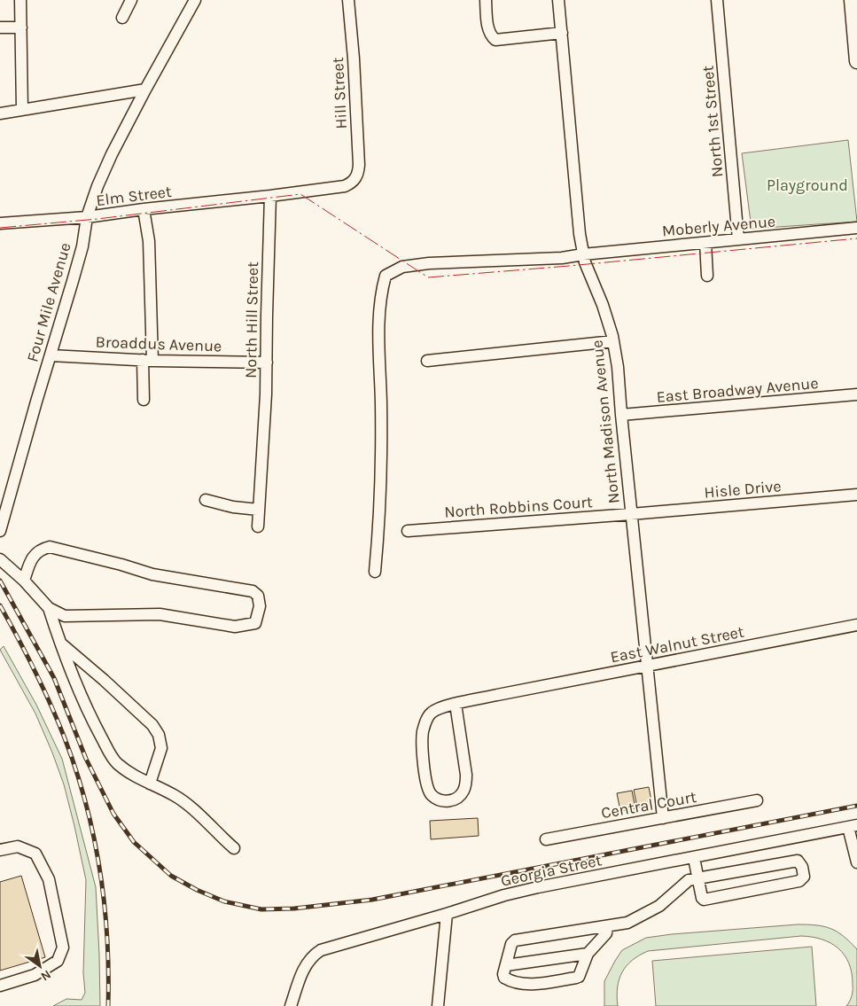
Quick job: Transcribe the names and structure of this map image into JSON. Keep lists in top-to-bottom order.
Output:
{
  "streets": {
    "street": [
      "Hill Street",
      "North 1st Street",
      "Elm Street",
      "Moberly Avenue",
      "Four Mile Avenue",
      "North Hill Street",
      "Broaddus Avenue",
      "East Broadway Avenue",
      "North Madison Avenue",
      "Hisle Drive",
      "North Robbins Court",
      "East Walnut Street",
      "Central Court",
      "Georgia Street"
    ]
  },
  "crossings": [
    ["Hill Street", "Elm Street"],
    ["Hill Street", "North Hill Street"],
    ["North 1st Street", "Moberly Avenue"],
    ["Elm Street", "Four Mile Avenue"],
    ["Elm Street", "North Hill Street"],
    ["Moberly Avenue", "North Madison Avenue"],
    ["Four Mile Avenue", "Broaddus Avenue"],
    ["North Hill Street", "Broaddus Avenue"],
    ["East Broadway Avenue", "North Madison Avenue"],
    ["North Madison Avenue", "Hisle Drive"],
    ["North Madison Avenue", "North Robbins Court"],
    ["North Madison Avenue", "East Walnut Street"],
    ["North Madison Avenue", "Central Court"],
    ["Hisle Drive", "North Robbins Court"]
  ],
  "parks": ["Playground"],
  "north": "bottom right"
}
